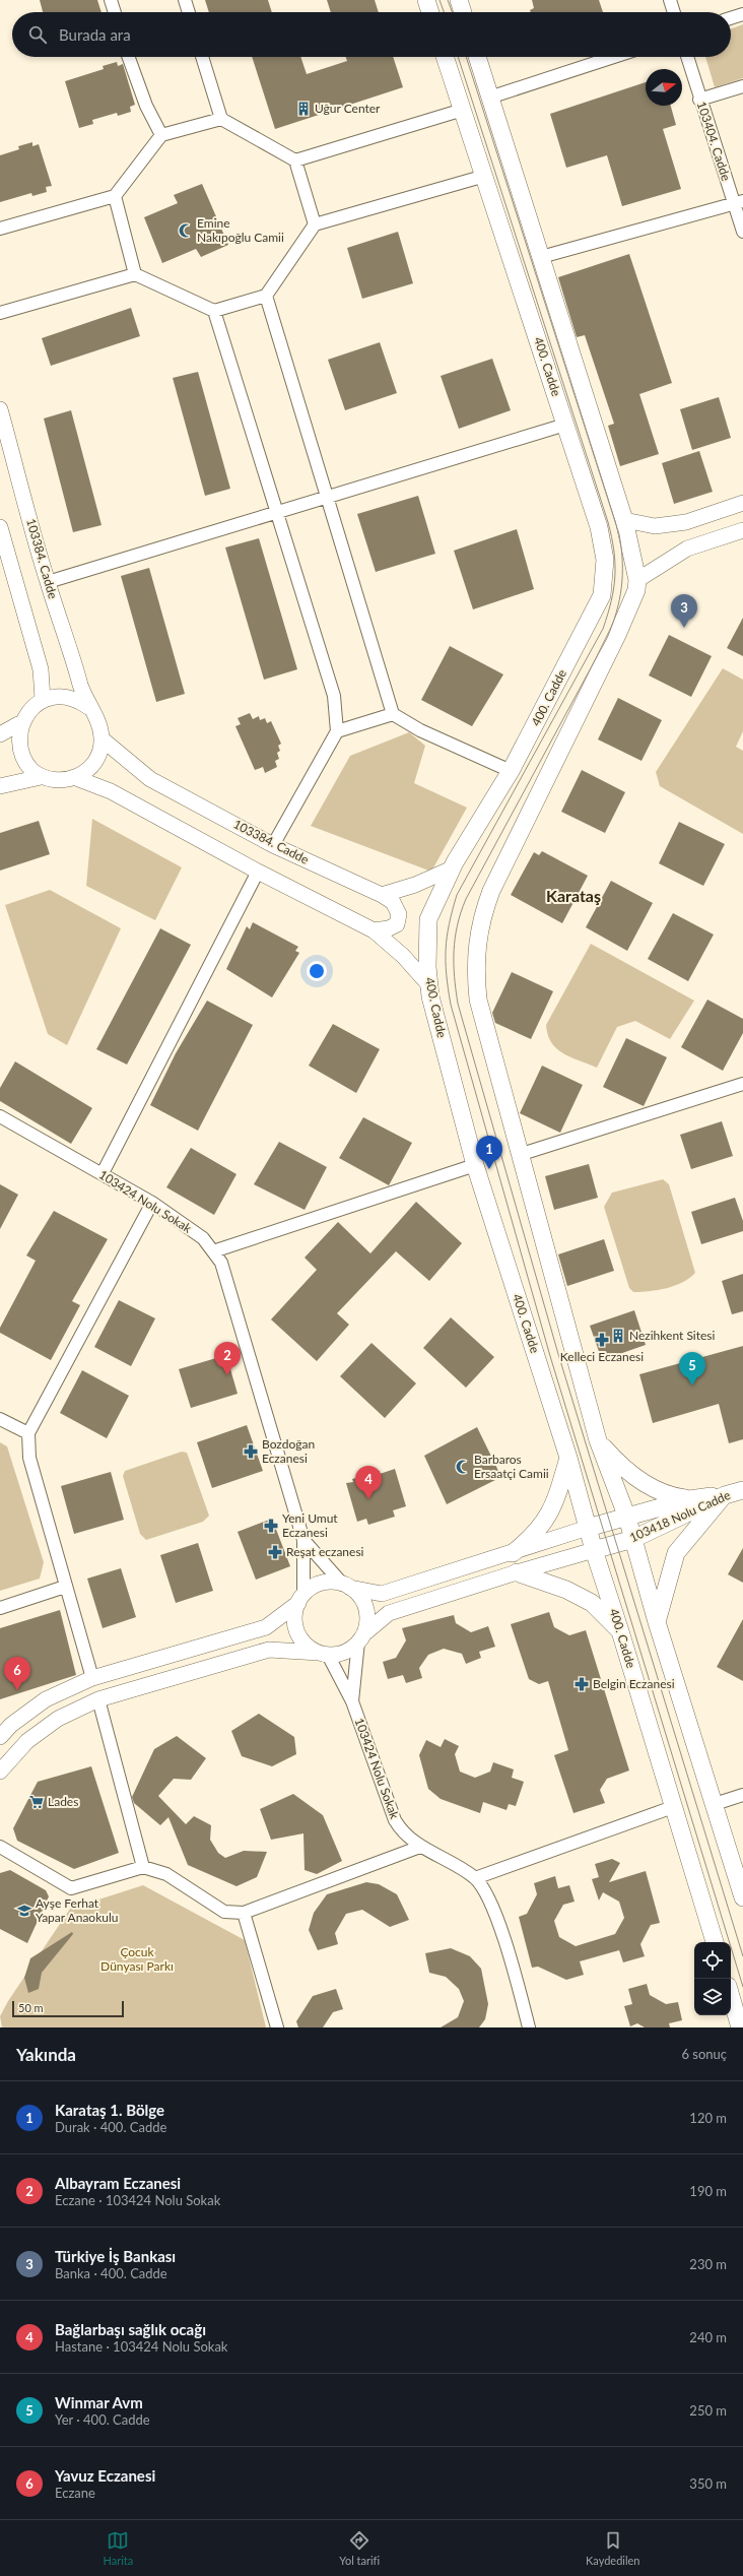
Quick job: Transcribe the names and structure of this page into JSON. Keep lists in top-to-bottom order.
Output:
{
  "streets": {
    "main road": ["400. Cadde", "103418 Nolu Cadde"],
    "street": ["103404. Cadde", "103384. Cadde", "103424 Nolu Sokak"]
  },
  "crossings": [
    ["400. Cadde", "103418 Nolu Cadde"]
  ],
  "districts": ["Karataş"],
  "parks": ["Çocuk Dünyası Parkı"],
  "places": {
    "building": ["Uğur Center", "Nezihkent Sitesi"],
    "mosque": ["Emine Nakıpoğlu Camii", "Barbaros Ersaatçi Camii"],
    "pharmacy": [
      "Kelleci Eczanesi",
      "Bozdoğan Eczanesi",
      "Yeni Umut Eczanesi",
      "Reşat eczanesi",
      "Belgin Eczanesi"
    ],
    "supermarket": ["Lades"],
    "school or university": ["Ayşe Ferhat Yapar Anaokulu"]
  },
  "scale_bar": "50 m",
  "north": "right",
  "page": {
    "search": "Burada ara",
    "pins": [
      "3",
      "1",
      "2",
      "5",
      "4",
      "6"
    ],
    "scale": "50 m",
    "heading": ["Yakında", "6 sonuç"],
    "list": [
      {
        "mark": "1",
        "name": "Karataş 1. Bölge",
        "note": "Durak · 400. Cadde",
        "value": "120 m"
      },
      {
        "mark": "2",
        "name": "Albayram Eczanesi",
        "note": "Eczane · 103424 Nolu Sokak",
        "value": "190 m"
      },
      {
        "mark": "3",
        "name": "Türkiye İş Bankası",
        "note": "Banka · 400. Cadde",
        "value": "230 m"
      },
      {
        "mark": "4",
        "name": "Bağlarbaşı sağlık ocağı",
        "note": "Hastane · 103424 Nolu Sokak",
        "value": "240 m"
      },
      {
        "mark": "5",
        "name": "Winmar Avm",
        "note": "Yer · 400. Cadde",
        "value": "250 m"
      },
      {
        "mark": "6",
        "name": "Yavuz Eczanesi",
        "note": "Eczane",
        "value": "350 m"
      }
    ],
    "nav": ["Harita", "Yol tarifi", "Kaydedilen"]
  }
}
